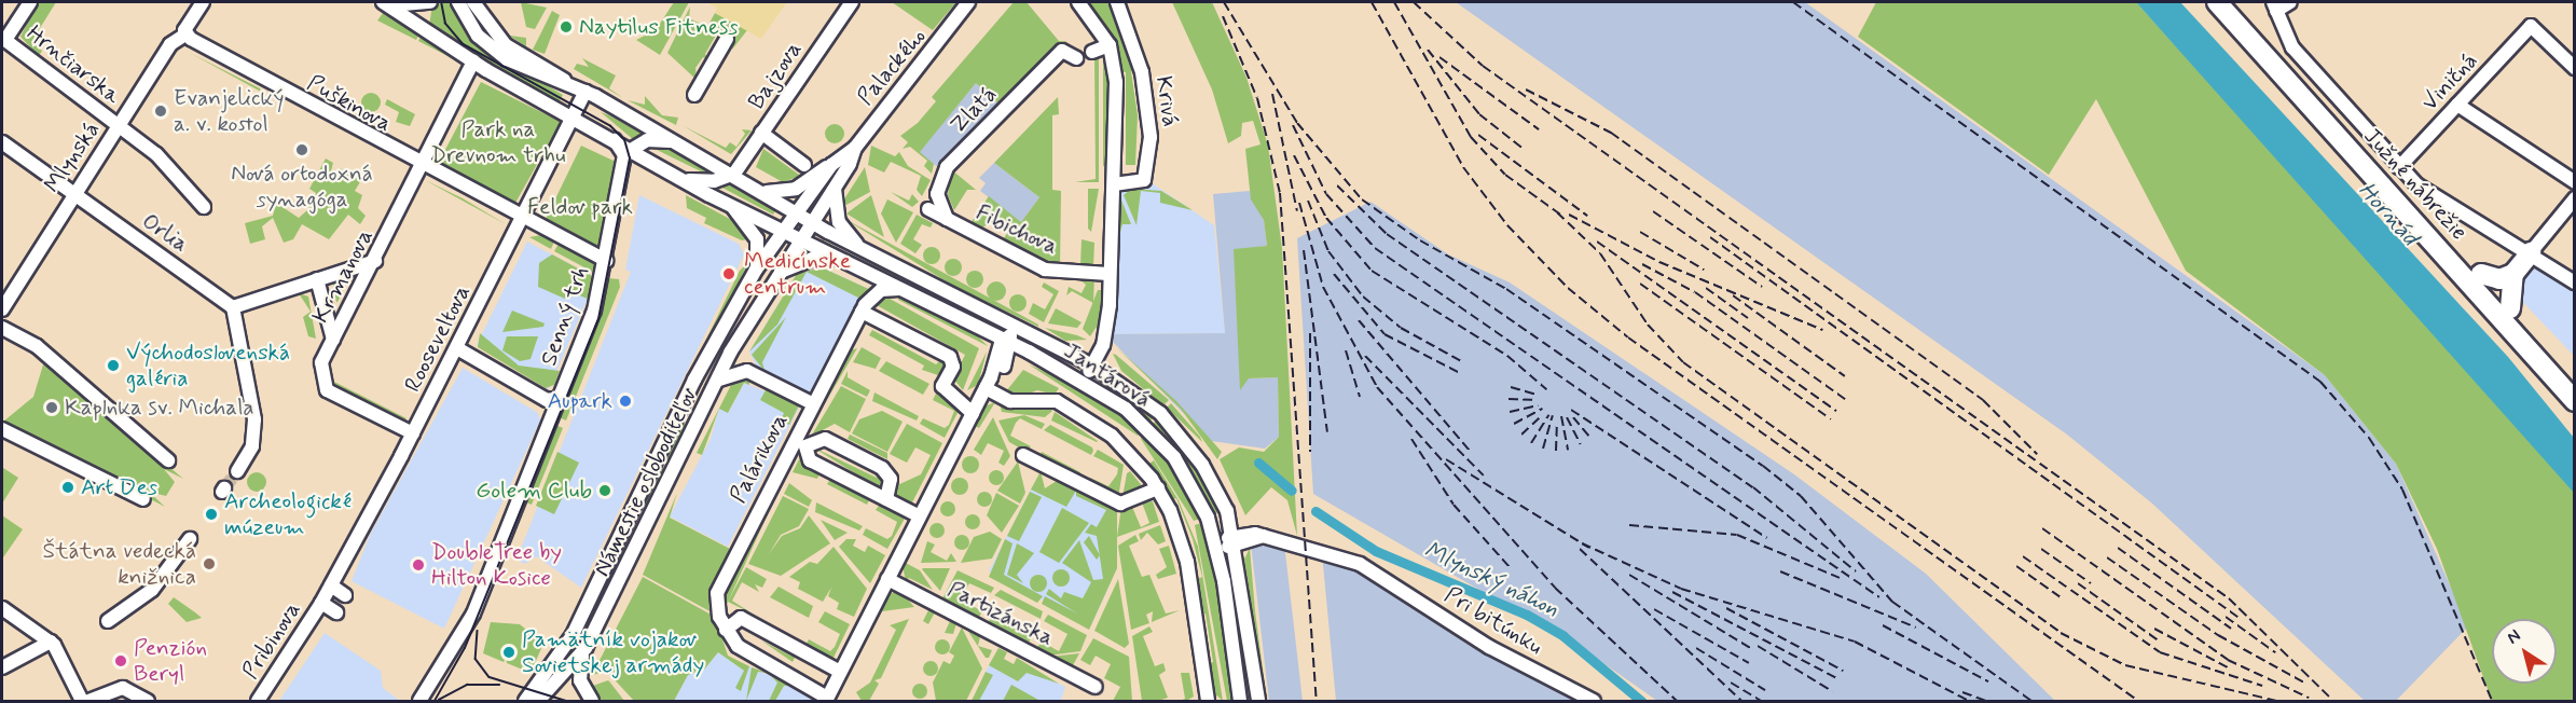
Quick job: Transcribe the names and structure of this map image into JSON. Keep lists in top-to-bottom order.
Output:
{
  "streets": {
    "highway": ["Južné nábrežie"],
    "street": [
      "Hrnčiarska",
      "Palackého",
      "Bajzova",
      "Viničná",
      "Krivá",
      "Puškinova",
      "Zlatá",
      "Mlynská",
      "Fibichova",
      "Orlia",
      "Krmanova",
      "Senný trh",
      "Rooseveltova",
      "Jantárová",
      "Palárikova",
      "Námestie osloboditeľov",
      "Partizánska",
      "Pri bitúnku",
      "Pribinova"
    ]
  },
  "crossings": [
    ["Hrnčiarska", "Mlynská"],
    ["Palackého", "Jantárová"],
    ["Palackého", "Námestie osloboditeľov"],
    ["Krivá", "Fibichova"],
    ["Krivá", "Jantárová"],
    ["Puškinova", "Mlynská"],
    ["Puškinova", "Krmanova"],
    ["Puškinova", "Senný trh"],
    ["Puškinova", "Rooseveltova"],
    ["Zlatá", "Fibichova"],
    ["Mlynská", "Orlia"],
    ["Krmanova", "Rooseveltova"],
    ["Rooseveltova", "Pribinova"],
    ["Jantárová", "Palárikova"],
    ["Jantárová", "Námestie osloboditeľov"],
    ["Jantárová", "Pri bitúnku"]
  ],
  "water": ["Hornád", "Mlynský náhon"],
  "parks": ["Park na Drevnom trhu", "Feldov park"],
  "places": [
    "Naytilus Fitness",
    "Evanjelický a. v. kostol",
    "Nová ortodoxná synagóga",
    "Medicínske centrum",
    "Východoslovenská galéria",
    "Aupark",
    "Kaplnka sv. Michala",
    "Art Des",
    "Golem Club",
    "Archeologické múzeum",
    "Štátna vedecká knižnica",
    "DoubleTree by Hilton Kosice",
    "Pamätník vojakov Sovietskej armády",
    "Penzión Beryl"
  ],
  "north": "top left"
}
